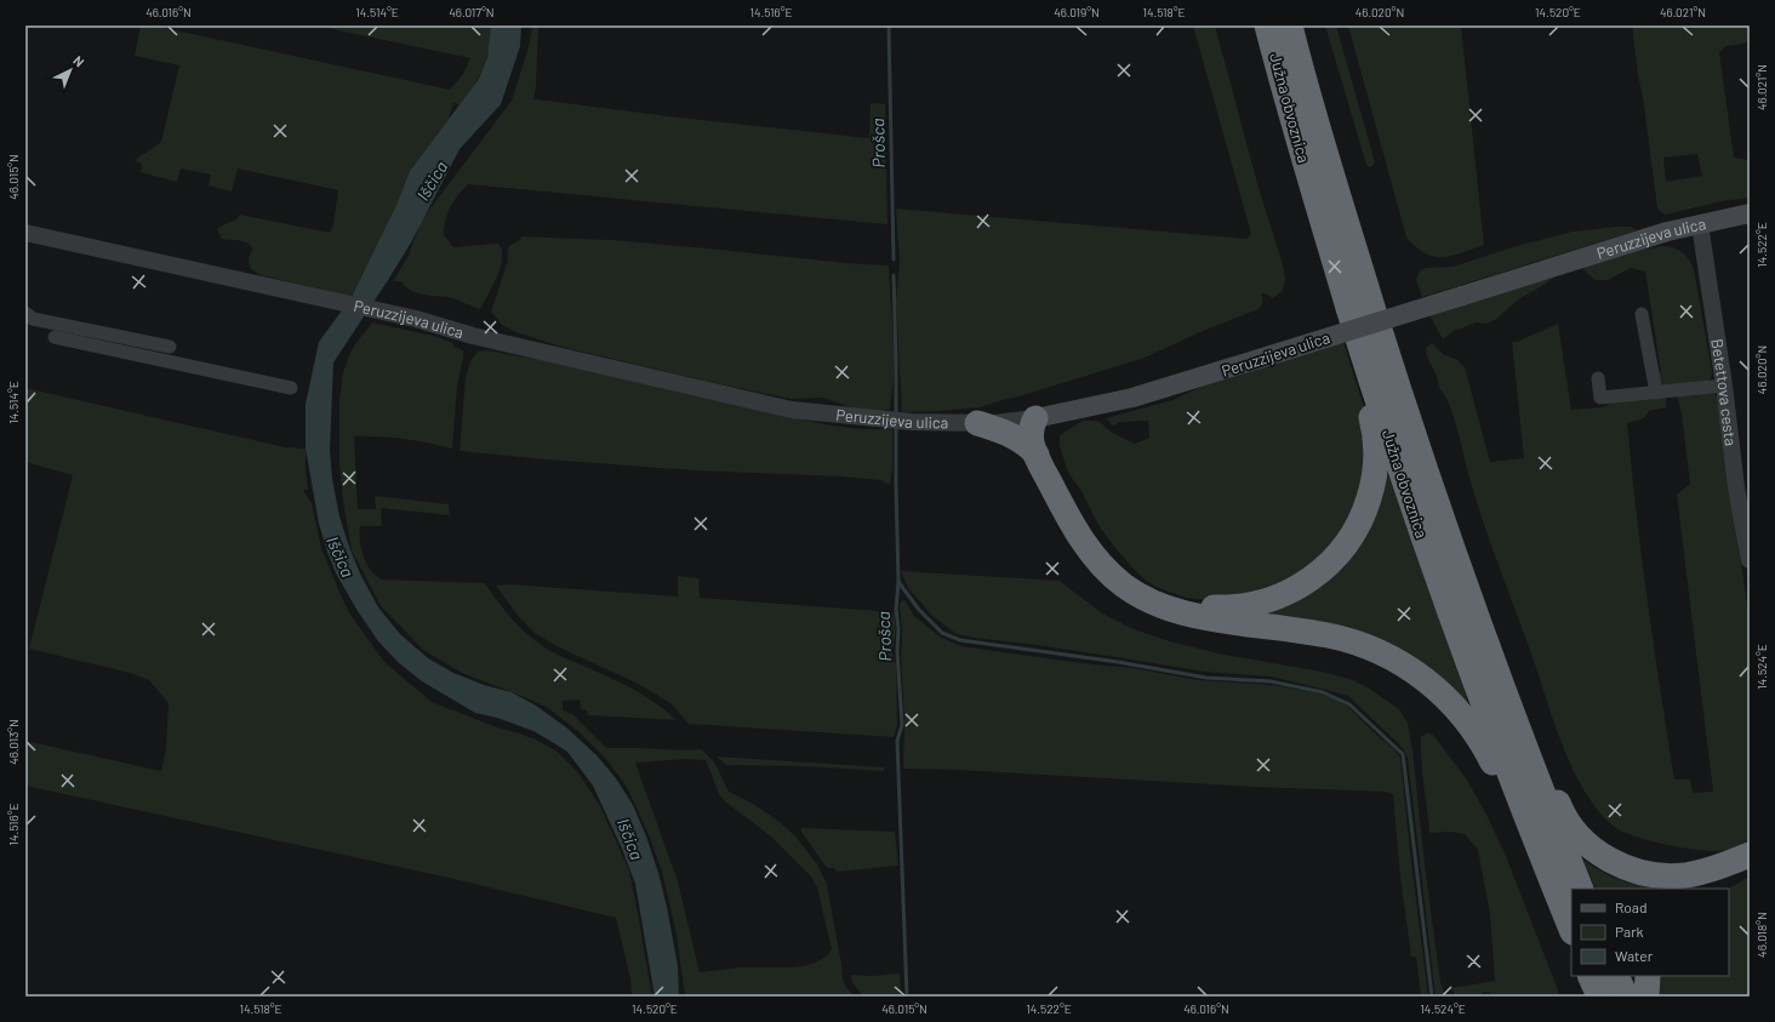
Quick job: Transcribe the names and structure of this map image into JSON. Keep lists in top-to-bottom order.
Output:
{
  "streets": {
    "highway": ["Južna obvoznica"],
    "main road": ["Peruzzijeva ulica"],
    "street": ["Betettova cesta"]
  },
  "crossings": [
    ["Peruzzijeva ulica", "Betettova cesta"]
  ],
  "water": ["Prošca", "Iščica"],
  "legend": ["Road", "Park", "Water"],
  "north": "top right",
  "coordinates": [
    "46.016°N",
    "14.514°E",
    "46.017°N",
    "14.516°E",
    "46.019°N",
    "14.518°E",
    "46.020°N",
    "14.520°E",
    "46.021°N",
    "46.015°N",
    "14.522°E",
    "14.524°E",
    "46.013°N",
    "46.018°N"
  ]
}
